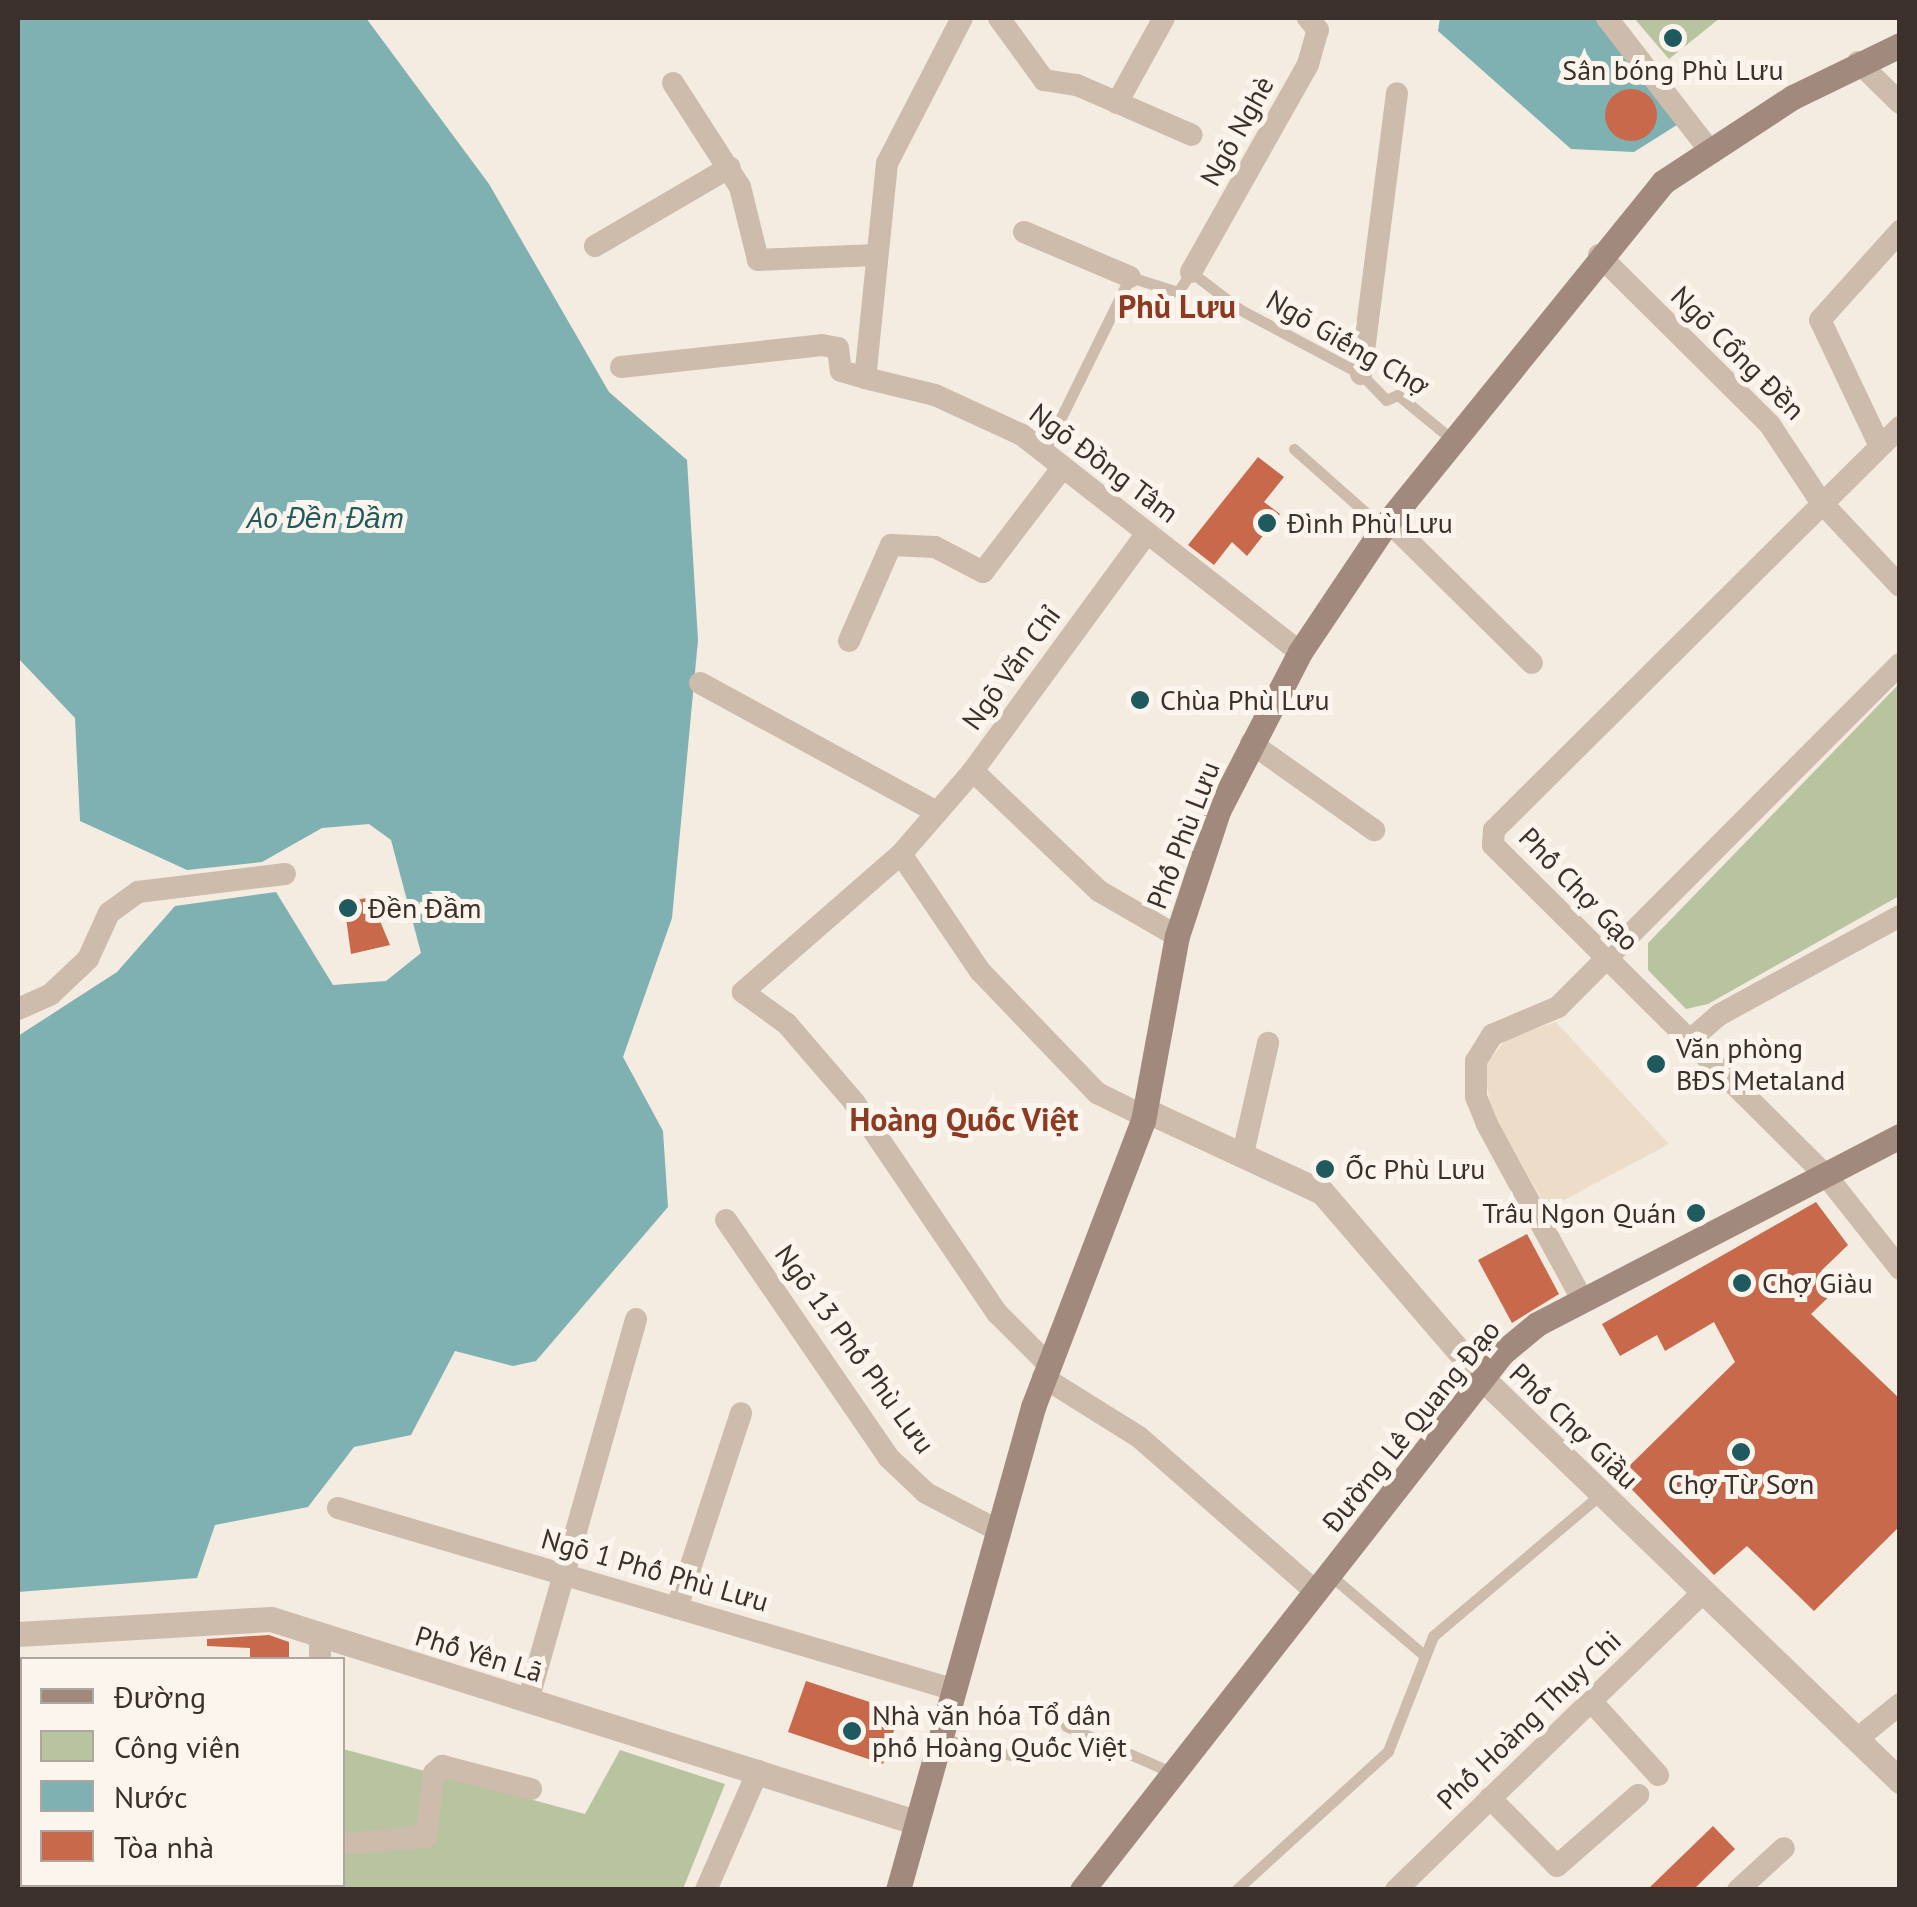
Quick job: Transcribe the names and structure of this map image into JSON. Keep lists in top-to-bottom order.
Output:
{
  "streets": {
    "main road": ["Phố Phù Lưu", "Đường Lê Quang Đạo"],
    "street": [
      "Ngõ Nghè",
      "Ngõ Cổng Đền",
      "Ngõ Đồng Tâm",
      "Ngõ Văn Chỉ",
      "Phố Chợ Gạo",
      "Ngõ 13 Phố Phù Lưu",
      "Phố Chợ Giầu",
      "Ngõ 1 Phố Phù Lưu",
      "Phố Yên Lã",
      "Phố Hoàng Thụy Chi"
    ],
    "lane": ["Ngõ Giếng Chợ"]
  },
  "crossings": [
    ["Ngõ Nghè", "Ngõ Giếng Chợ"],
    ["Ngõ Giếng Chợ", "Phố Phù Lưu"],
    ["Ngõ Cổng Đền", "Phố Phù Lưu"],
    ["Ngõ Cổng Đền", "Phố Chợ Gạo"],
    ["Ngõ Đồng Tâm", "Ngõ Văn Chỉ"],
    ["Ngõ Đồng Tâm", "Phố Phù Lưu"],
    ["Ngõ Văn Chỉ", "Phố Phù Lưu"],
    ["Phố Phù Lưu", "Ngõ 13 Phố Phù Lưu"],
    ["Phố Phù Lưu", "Phố Chợ Giầu"],
    ["Phố Phù Lưu", "Ngõ 1 Phố Phù Lưu"],
    ["Phố Phù Lưu", "Phố Yên Lã"],
    ["Phố Chợ Gạo", "Đường Lê Quang Đạo"],
    ["Đường Lê Quang Đạo", "Phố Chợ Giầu"],
    ["Phố Chợ Giầu", "Phố Hoàng Thụy Chi"]
  ],
  "districts": ["Phù Lưu", "Hoàng Quốc Việt"],
  "water": ["Ao Đền Đầm"],
  "places": [
    "Sân bóng Phù Lưu",
    "Đình Phù Lưu",
    "Chùa Phù Lưu",
    "Đền Đầm",
    "Văn phòng BĐS Metaland",
    "Ốc Phù Lưu",
    "Trâu Ngon Quán",
    "Chợ Giàu",
    "Chợ Từ Sơn",
    "Nhà văn hóa Tổ dân phố Hoàng Quốc Việt"
  ],
  "legend": [
    "Đường",
    "Công viên",
    "Nước",
    "Tòa nhà"
  ]
}
